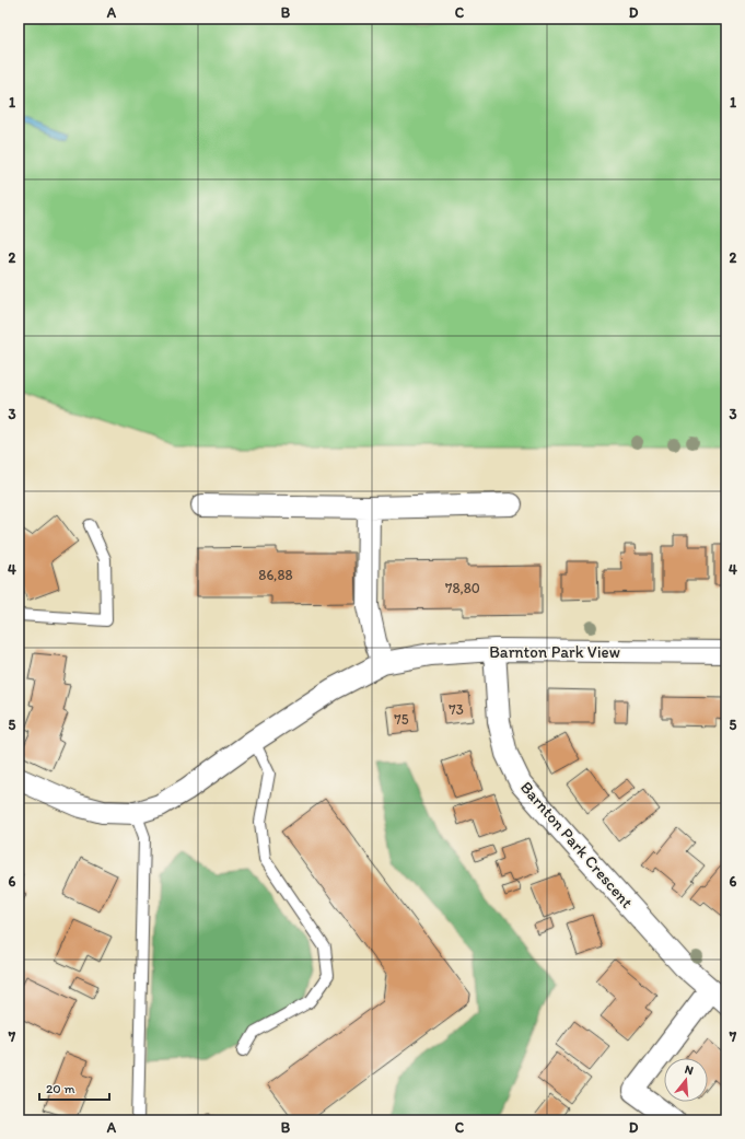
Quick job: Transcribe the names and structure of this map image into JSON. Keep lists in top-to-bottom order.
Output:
{
  "streets": {
    "street": ["Barnton Park View", "Barnton Park Crescent"]
  },
  "crossings": [
    ["Barnton Park View", "Barnton Park Crescent"]
  ],
  "house_numbers": [
    "86,88",
    "78,80",
    "73",
    "75"
  ],
  "scale_bar": "20 m",
  "north": "top",
  "grid": {
    "columns": [
      "A",
      "B",
      "C",
      "D"
    ],
    "rows": [
      "1",
      "2",
      "3",
      "4",
      "5",
      "6",
      "7"
    ]
  }
}
